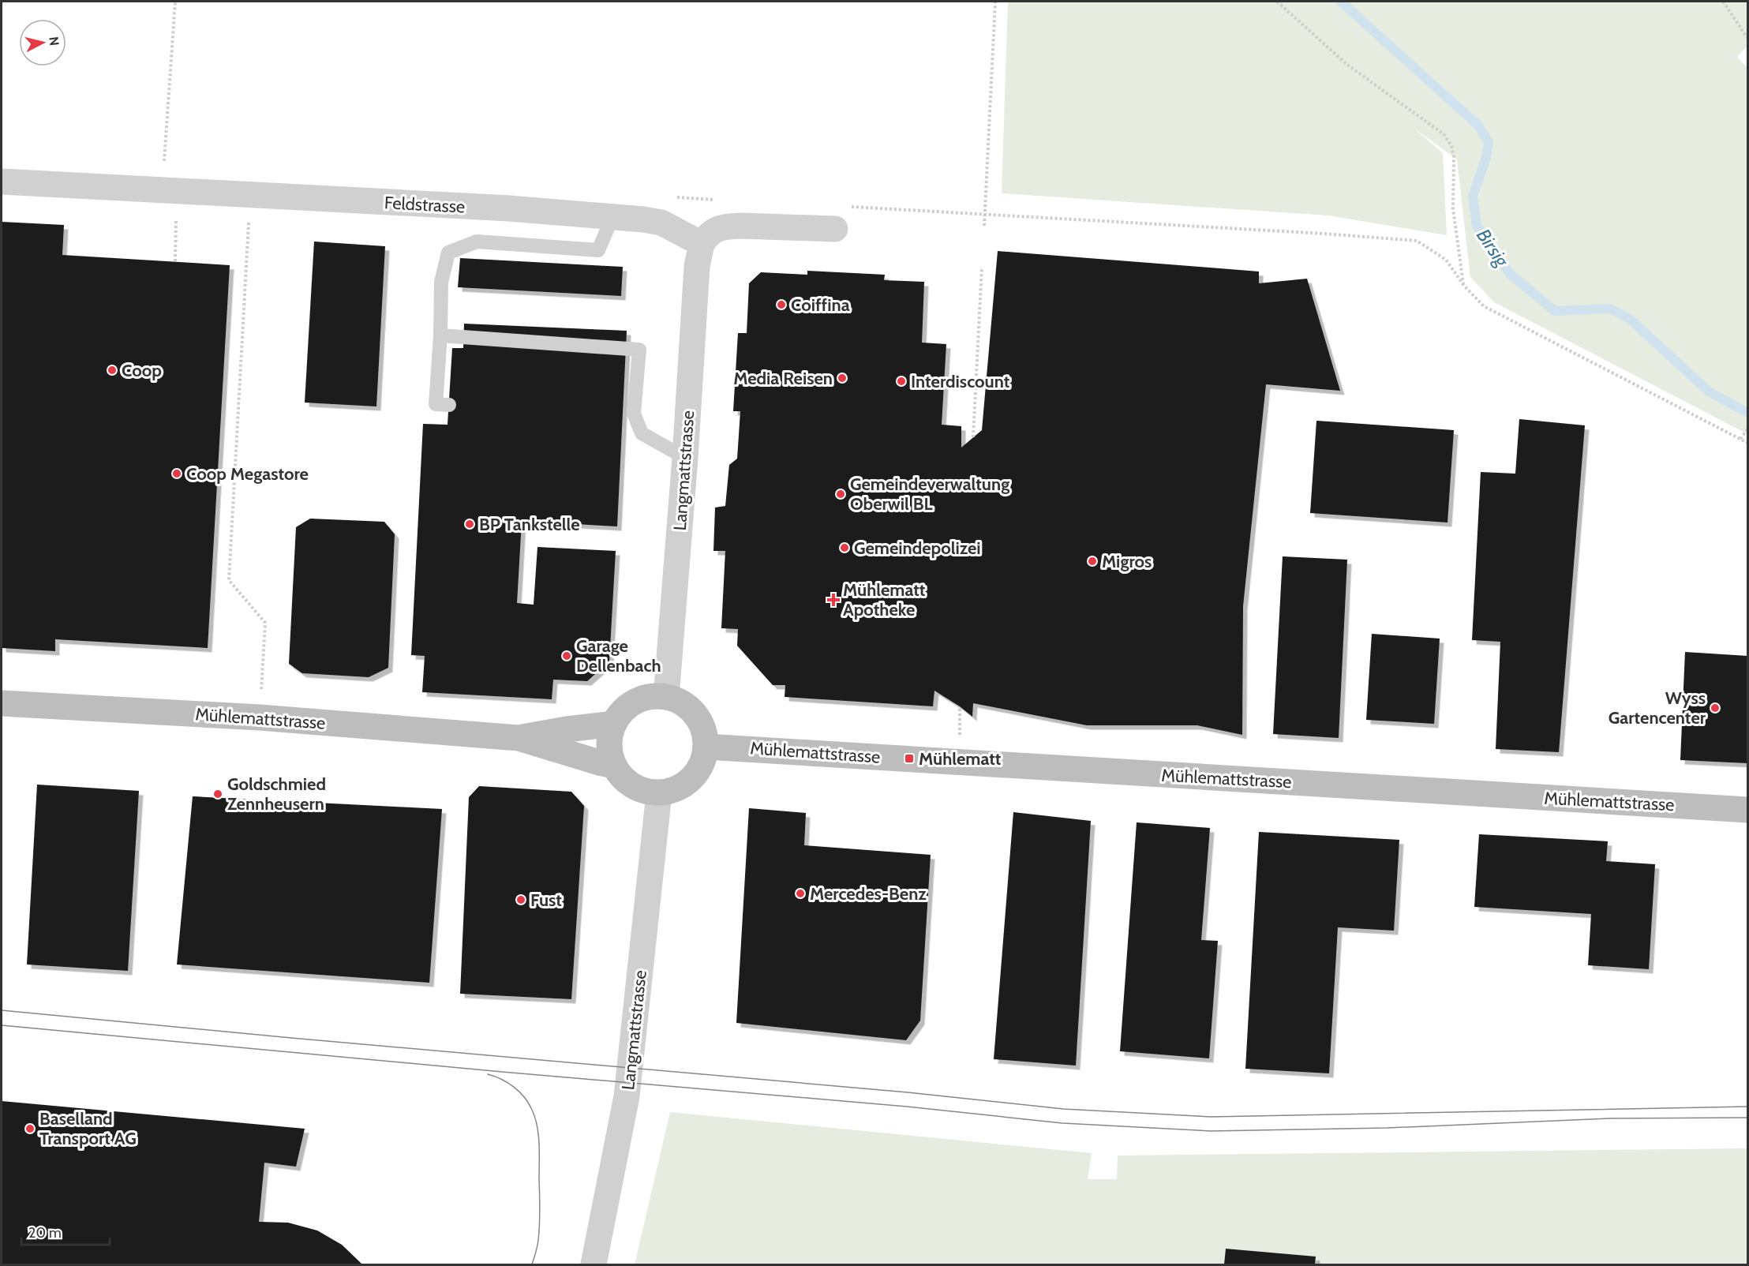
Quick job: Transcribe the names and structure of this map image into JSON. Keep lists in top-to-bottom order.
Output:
{
  "streets": {
    "main road": ["Mühlemattstrasse"],
    "street": ["Feldstrasse", "Langmattstrasse"]
  },
  "crossings": [
    ["Feldstrasse", "Langmattstrasse"],
    ["Langmattstrasse", "Mühlemattstrasse"]
  ],
  "water": ["Birsig"],
  "places": {
    "other": [
      "Coiffina",
      "Coop",
      "Media Reisen",
      "Interdiscount",
      "Coop Megastore",
      "Gemeindeverwaltung Oberwil BL",
      "BP Tankstelle",
      "Gemeindepolizei",
      "Migros",
      "Garage Dellenbach",
      "Wyss Gartencenter",
      "Goldschmied Zennheusern",
      "Mercedes-Benz",
      "Fust",
      "Baselland Transport AG"
    ],
    "health": ["Mühlematt Apotheke"],
    "transit": ["Mühlematt"]
  },
  "scale_bar": "20 m",
  "north": "right"
}
